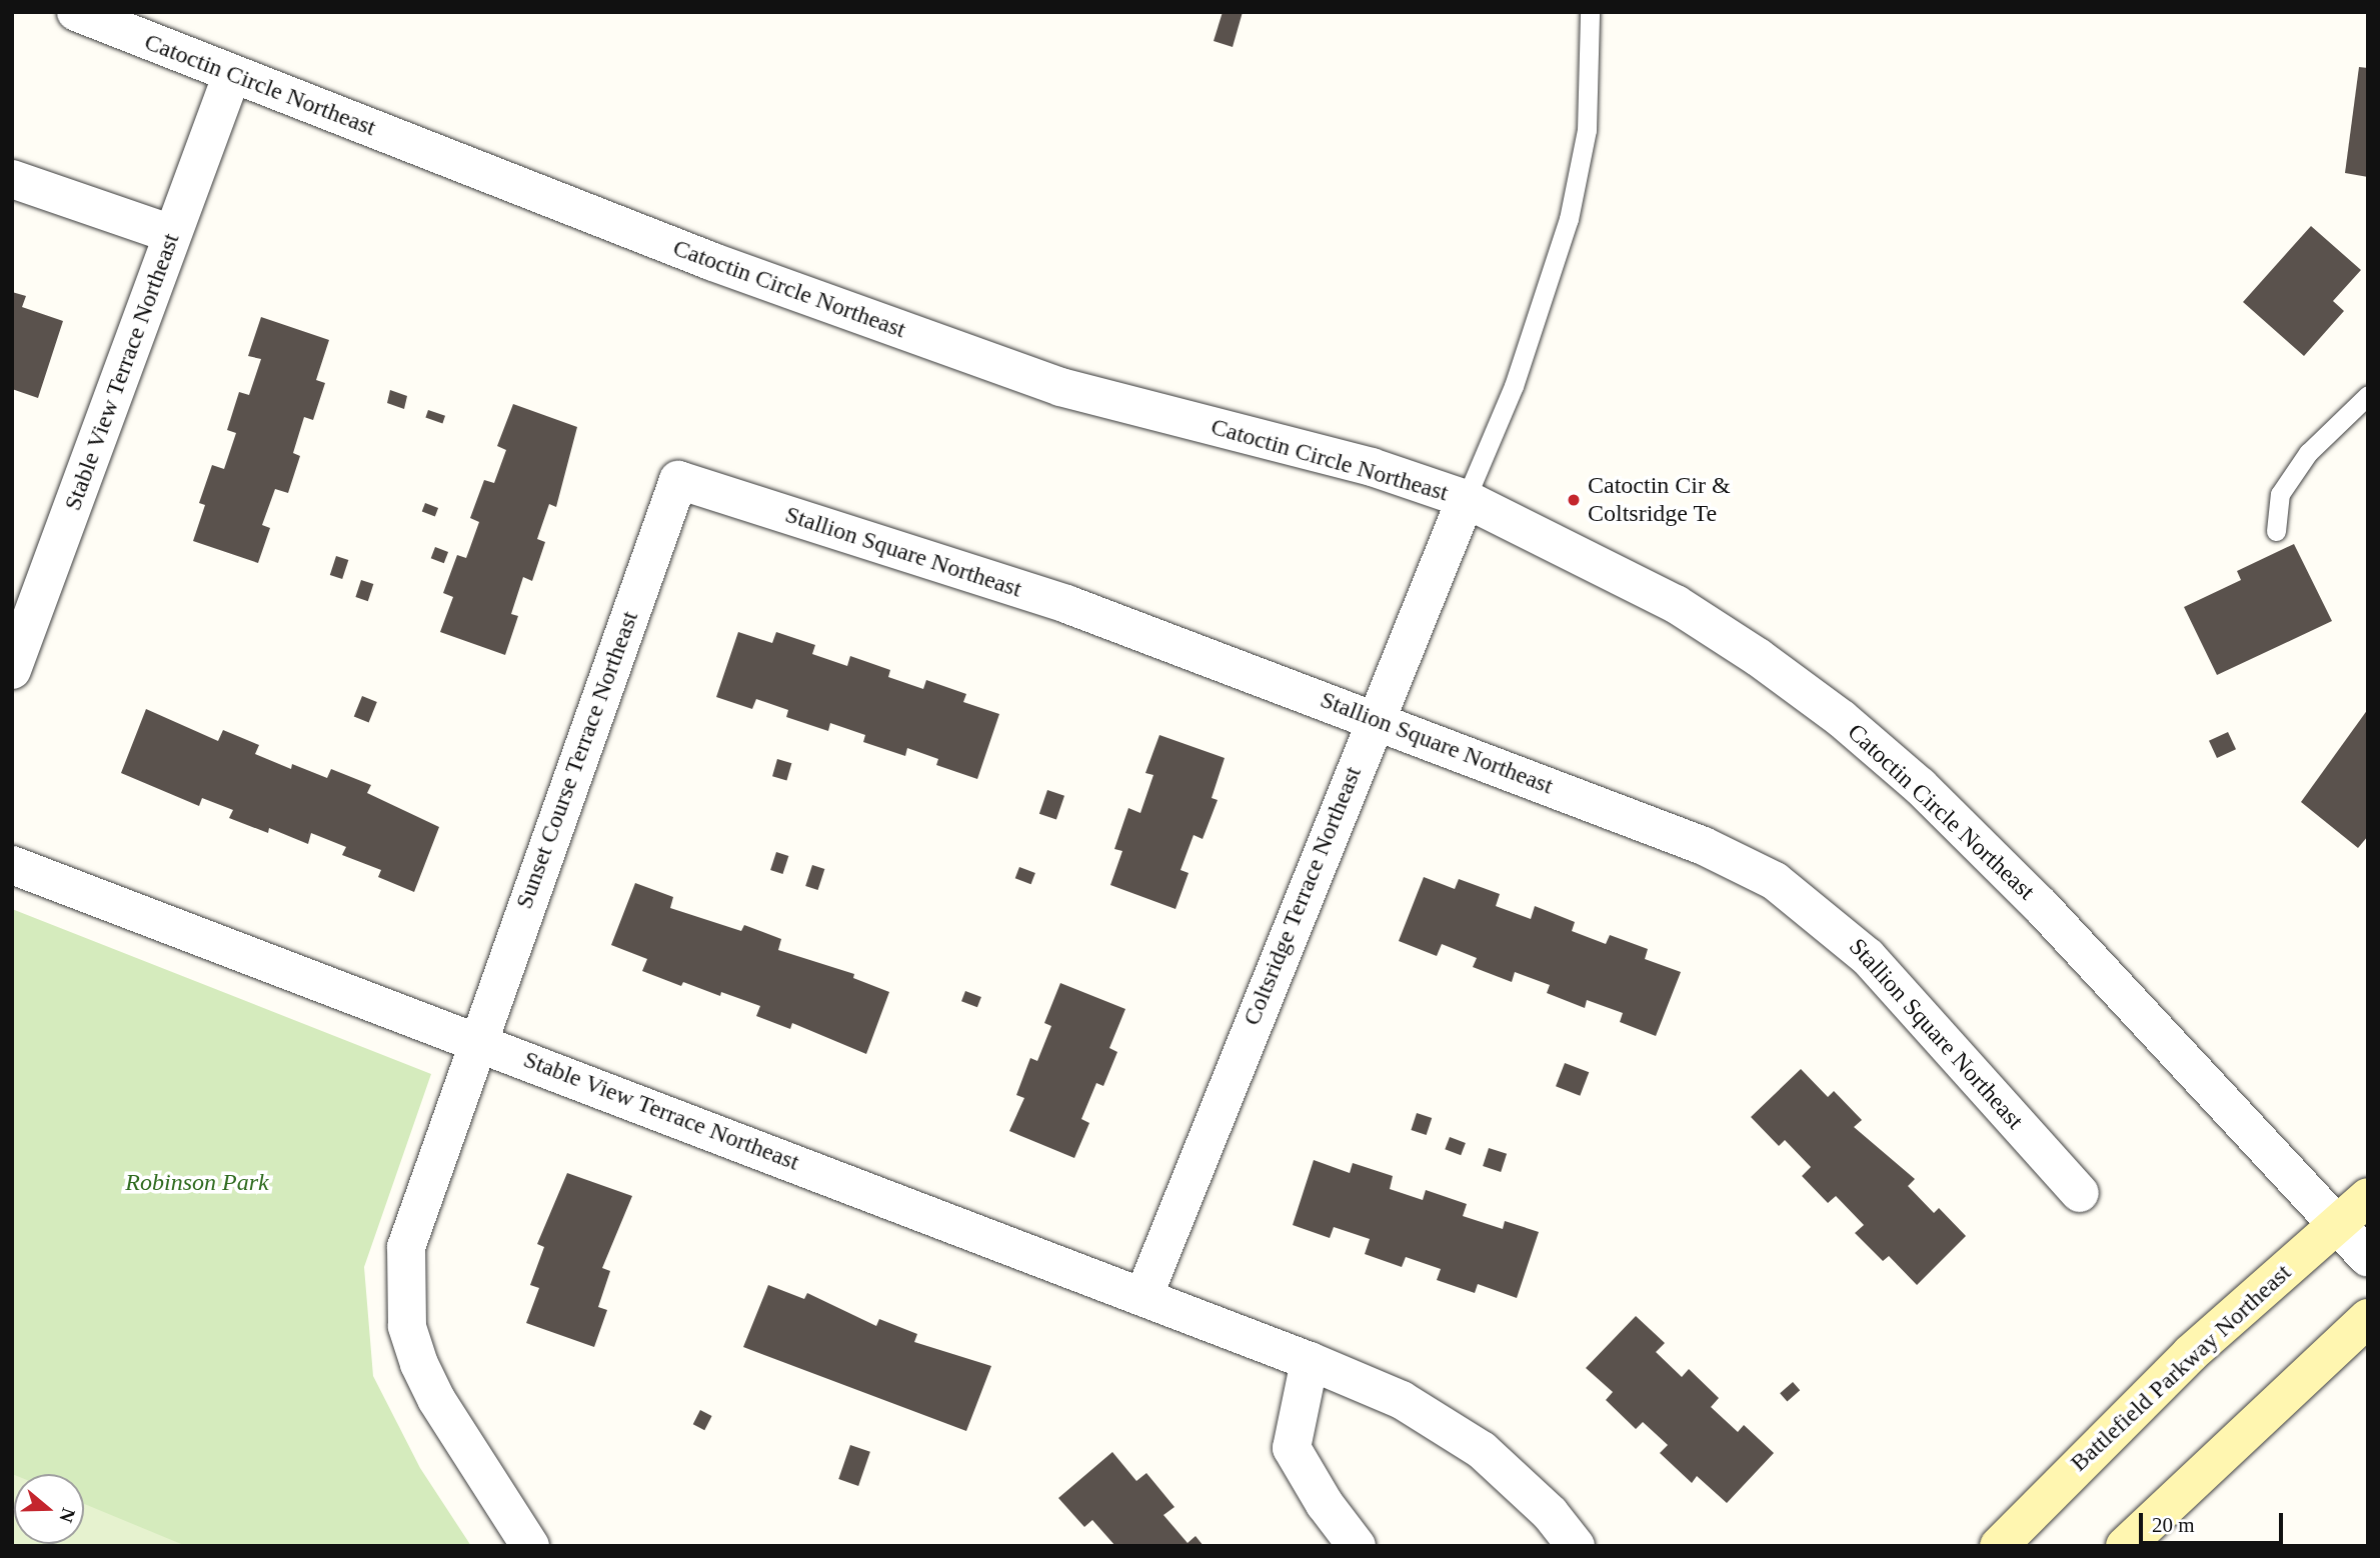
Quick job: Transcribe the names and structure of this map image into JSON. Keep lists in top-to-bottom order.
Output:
{
  "streets": {
    "main road": ["Battlefield Parkway Northeast"],
    "street": [
      "Catoctin Circle Northeast",
      "Stable View Terrace Northeast",
      "Stallion Square Northeast",
      "Sunset Course Terrace Northeast",
      "Coltsridge Terrace Northeast"
    ]
  },
  "crossings": [
    ["Catoctin Circle Northeast", "Stable View Terrace Northeast"],
    ["Catoctin Circle Northeast", "Coltsridge Terrace Northeast"],
    ["Catoctin Circle Northeast", "Battlefield Parkway Northeast"],
    ["Stable View Terrace Northeast", "Sunset Course Terrace Northeast"],
    ["Stable View Terrace Northeast", "Coltsridge Terrace Northeast"],
    ["Stallion Square Northeast", "Sunset Course Terrace Northeast"],
    ["Stallion Square Northeast", "Coltsridge Terrace Northeast"]
  ],
  "parks": ["Robinson Park"],
  "places": ["Catoctin Cir & Coltsridge Te"],
  "scale_bar": "20 m",
  "north": "right"
}
